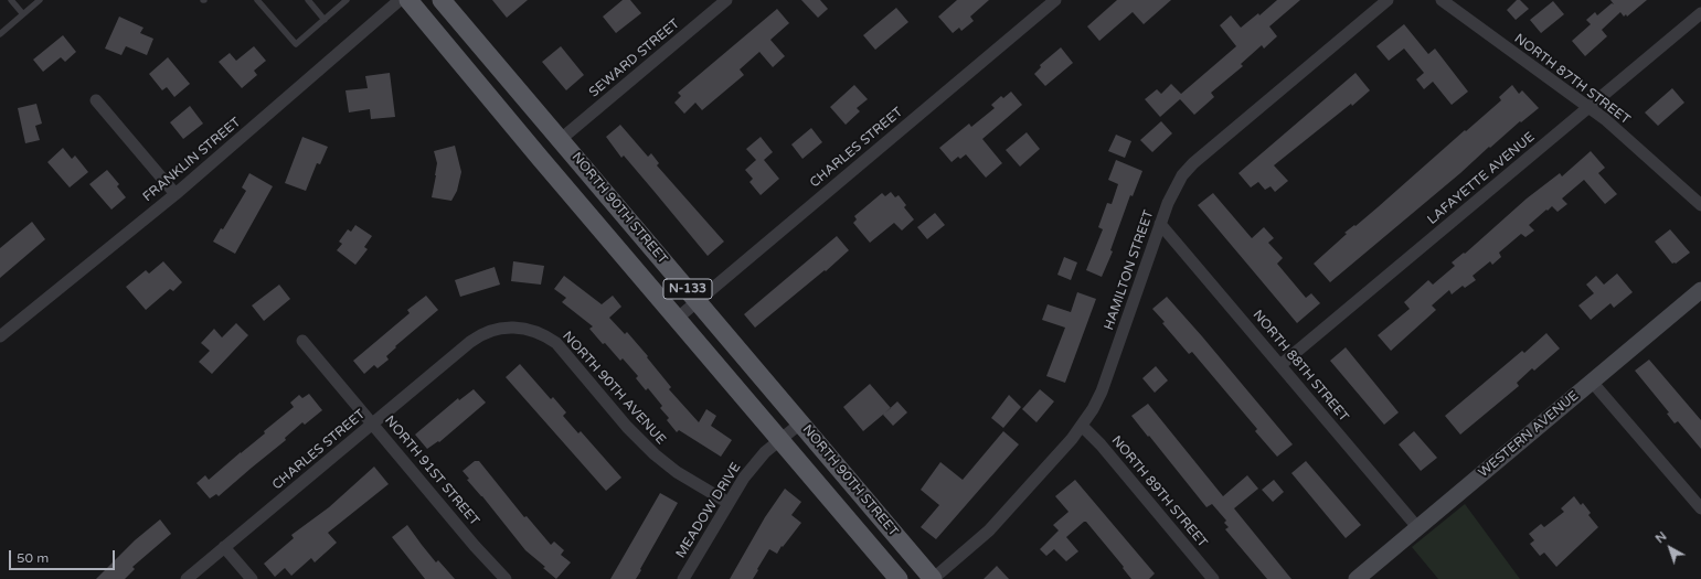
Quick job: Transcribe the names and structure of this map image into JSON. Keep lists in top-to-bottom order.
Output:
{
  "streets": {
    "main road": ["NORTH 90TH STREET", "N-133"],
    "street": [
      "SEWARD STREET",
      "NORTH 87TH STREET",
      "CHARLES STREET",
      "FRANKLIN STREET",
      "LAFAYETTE AVENUE",
      "HAMILTON STREET",
      "NORTH 88TH STREET",
      "NORTH 90TH AVENUE",
      "WESTERN AVENUE",
      "NORTH 91ST STREET",
      "NORTH 89TH STREET",
      "MEADOW DRIVE"
    ]
  },
  "crossings": [
    ["SEWARD STREET", "NORTH 90TH STREET"],
    ["NORTH 87TH STREET", "LAFAYETTE AVENUE"],
    ["CHARLES STREET", "NORTH 90TH STREET"],
    ["CHARLES STREET", "NORTH 90TH AVENUE"],
    ["CHARLES STREET", "NORTH 91ST STREET"],
    ["LAFAYETTE AVENUE", "NORTH 88TH STREET"],
    ["NORTH 90TH STREET", "HAMILTON STREET"],
    ["NORTH 90TH STREET", "MEADOW DRIVE"],
    ["HAMILTON STREET", "NORTH 88TH STREET"],
    ["HAMILTON STREET", "NORTH 89TH STREET"],
    ["NORTH 88TH STREET", "WESTERN AVENUE"],
    ["NORTH 90TH AVENUE", "MEADOW DRIVE"]
  ],
  "scale_bar": "50 m",
  "north": "top left"
}
